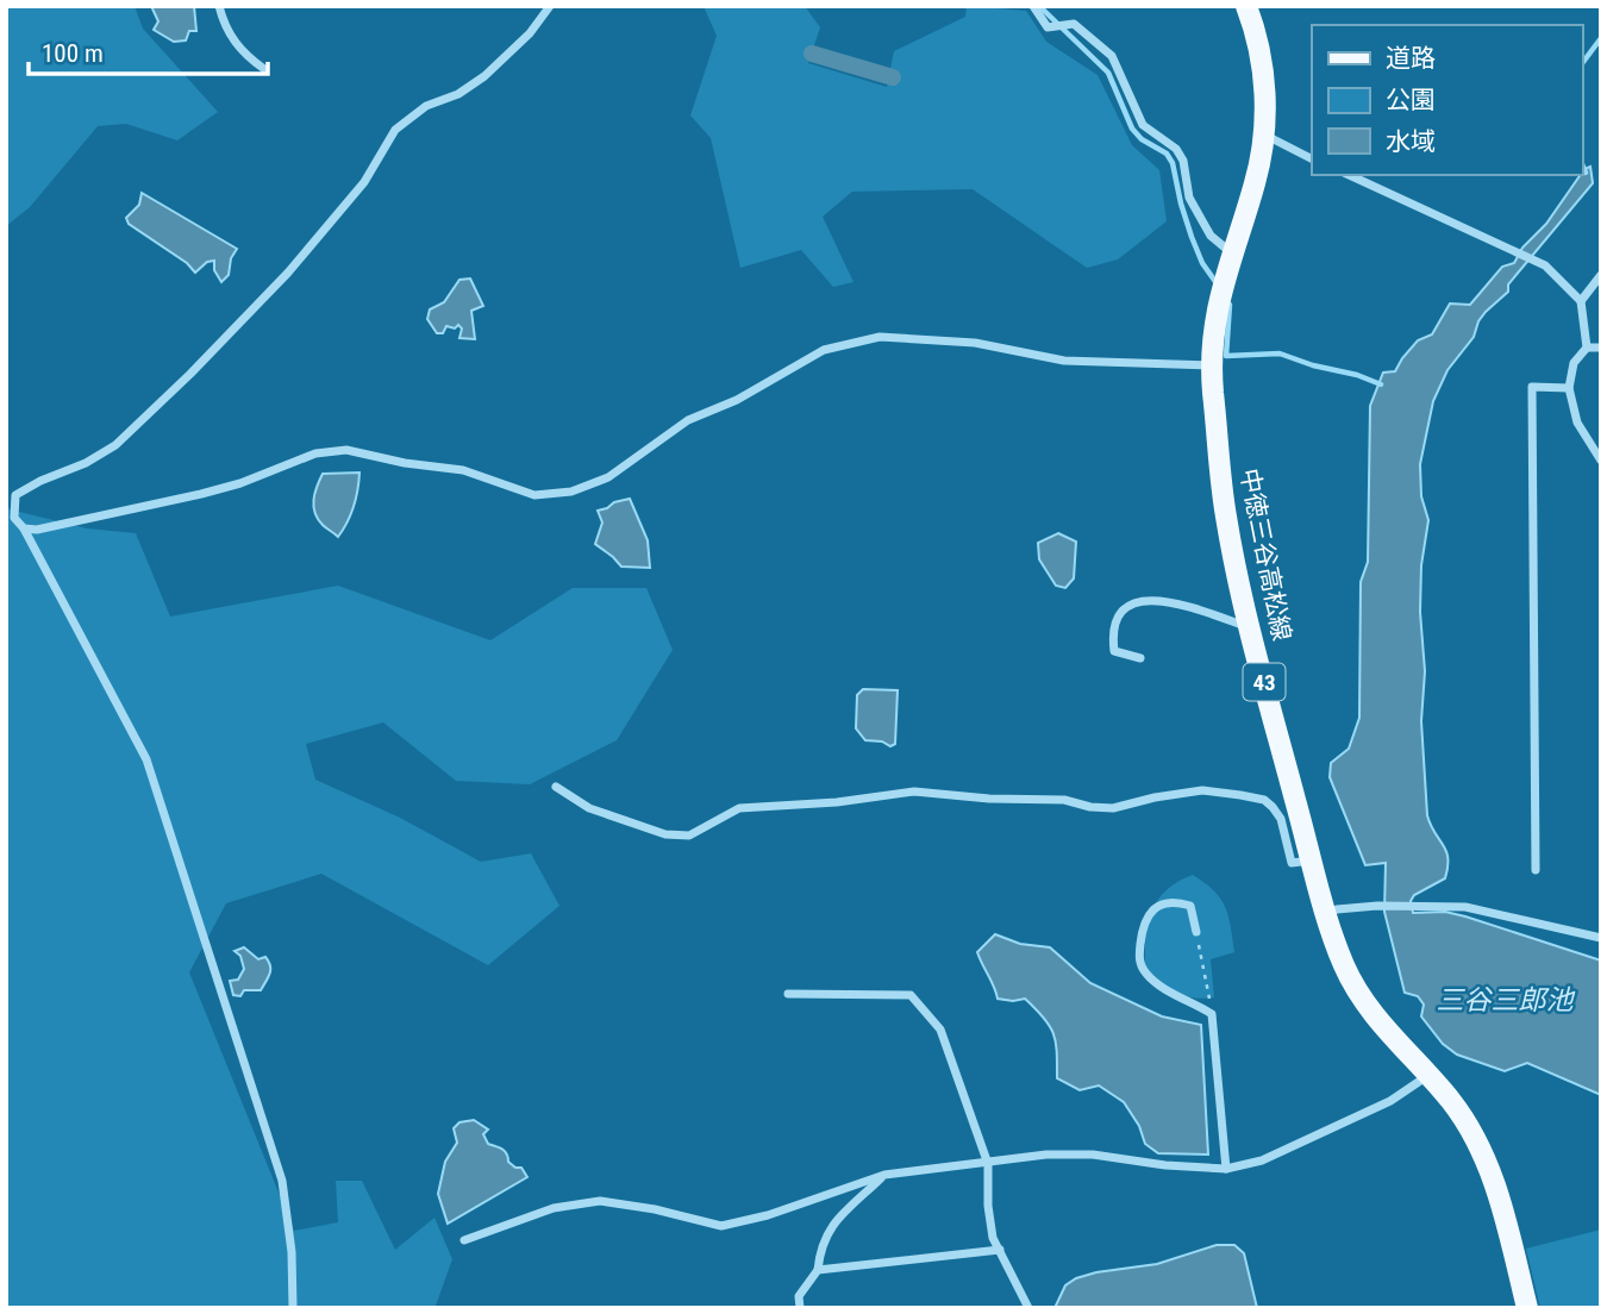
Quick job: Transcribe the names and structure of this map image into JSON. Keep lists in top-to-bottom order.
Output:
{
  "streets": {
    "main road": ["中徳三谷高松線", "43"]
  },
  "water": ["三谷三郎池"],
  "legend": ["道路", "公園", "水域"],
  "scale_bar": "100 m"
}
